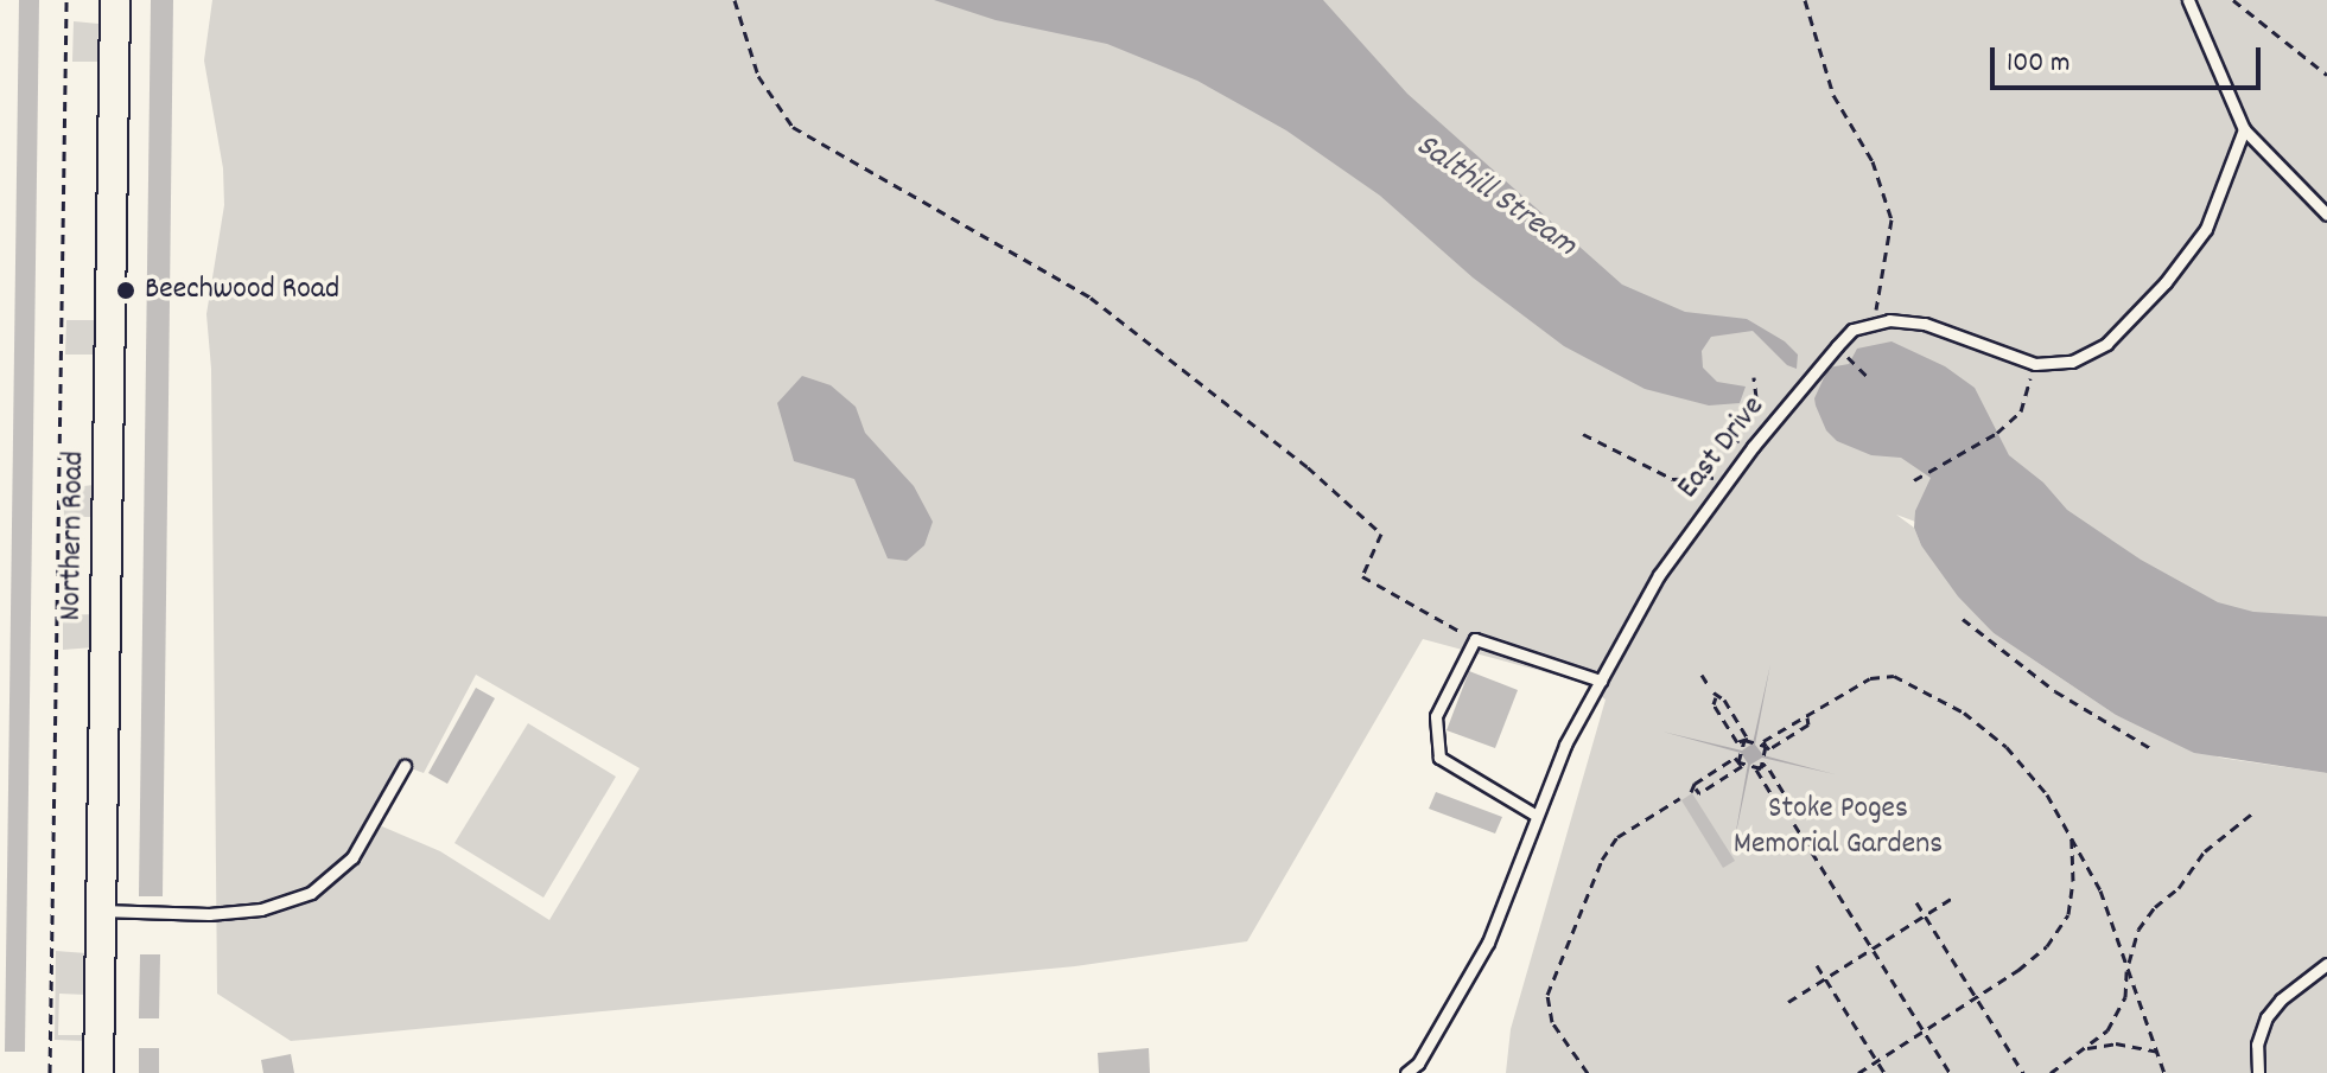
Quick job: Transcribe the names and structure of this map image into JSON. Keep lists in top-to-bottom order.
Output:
{
  "streets": {
    "street": ["Northern Road"],
    "lane": ["East Drive"]
  },
  "water": ["Salthill Stream"],
  "parks": ["Stoke Poges Memorial Gardens"],
  "places": ["Beechwood Road"],
  "scale_bar": "100 m"
}
